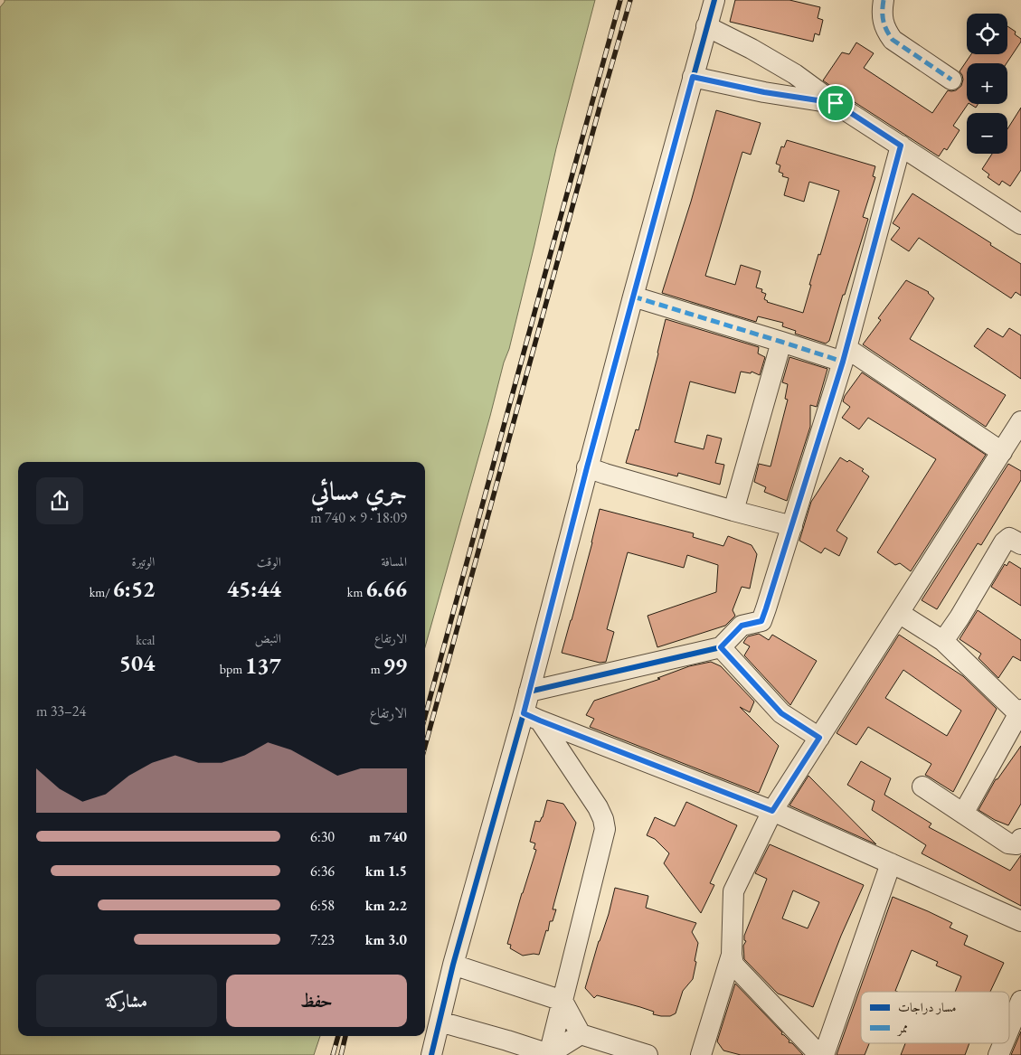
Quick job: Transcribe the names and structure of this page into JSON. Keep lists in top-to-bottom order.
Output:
{
  "legend": ["مسار دراجات", "ممر"],
  "page": {
    "map_buttons": ["+", "−"],
    "heading": ["جري مسائي", "18:09 · 9 × 740 m"],
    "stats": [
      ["المسافة", "6.66 km"],
      ["الوقت", "45:44"],
      ["الوتيرة", "6:52 /km"],
      ["الارتفاع", "99 m"],
      ["النبض", "137 bpm"],
      ["kcal", "504"]
    ],
    "chart": ["الارتفاع", "24–33 m"],
    "list": [
      {
        "name": "740 m",
        "note": "6:30"
      },
      {
        "name": "1.5 km",
        "note": "6:36"
      },
      {
        "name": "2.2 km",
        "note": "6:58"
      },
      {
        "name": "3.0 km",
        "note": "7:23"
      }
    ],
    "buttons": ["حفظ", "مشاركة"]
  }
}
